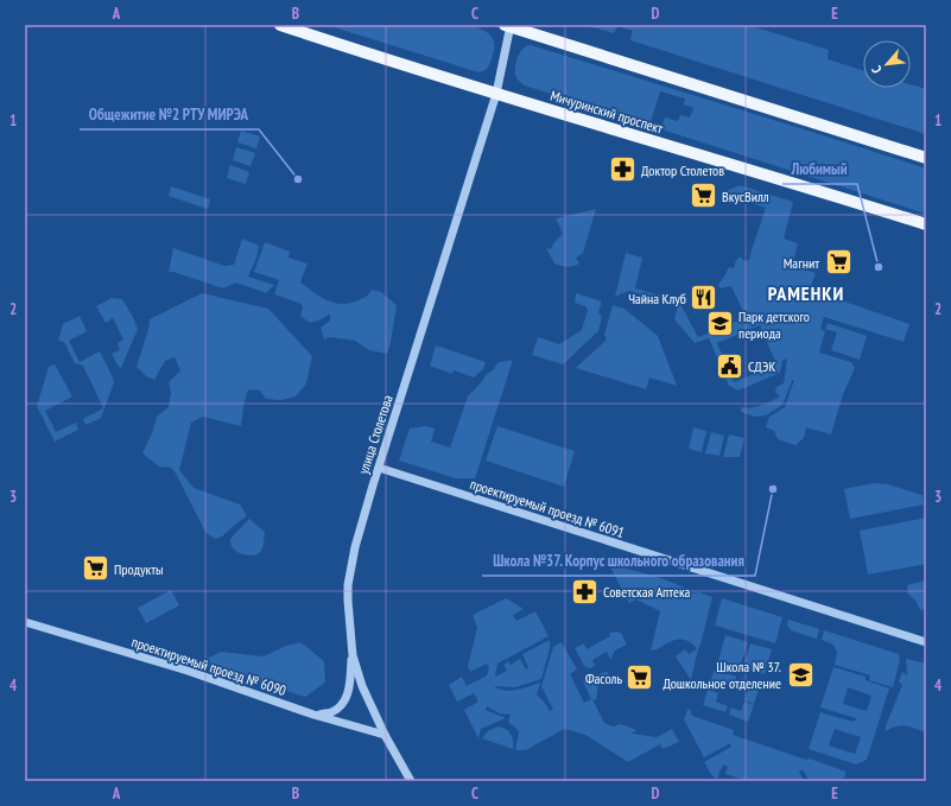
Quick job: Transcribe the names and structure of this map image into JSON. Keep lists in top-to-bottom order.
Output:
{
  "streets": {
    "main road": ["Мичуринский проспект"],
    "street": ["улица Столетова", "проектируемый проезд № 6091", "проектируемый проезд № 6090"]
  },
  "crossings": [
    ["Мичуринский проспект", "улица Столетова"],
    ["улица Столетова", "проектируемый проезд № 6091"],
    ["улица Столетова", "проектируемый проезд № 6090"]
  ],
  "districts": ["РАМЕНКИ"],
  "places": {
    "pharmacy": ["Доктор Столетов", "Советская Аптека"],
    "other": ["Общежитие №2 РТУ МИРЭА", "Любимый", "Школа №37. Корпус школьного образования"],
    "supermarket": [
      "ВкусВилл",
      "Магнит",
      "Продукты",
      "Фасоль"
    ],
    "restaurant": ["Чайна Клуб"],
    "school or university": ["Парк детского периода", "Школа № 37. Дошкольное отделение"],
    "public building": ["СДЭК"]
  },
  "north": "bottom left",
  "grid": {
    "columns": [
      "A",
      "B",
      "C",
      "D",
      "E"
    ],
    "rows": [
      "1",
      "2",
      "3",
      "4"
    ]
  }
}
